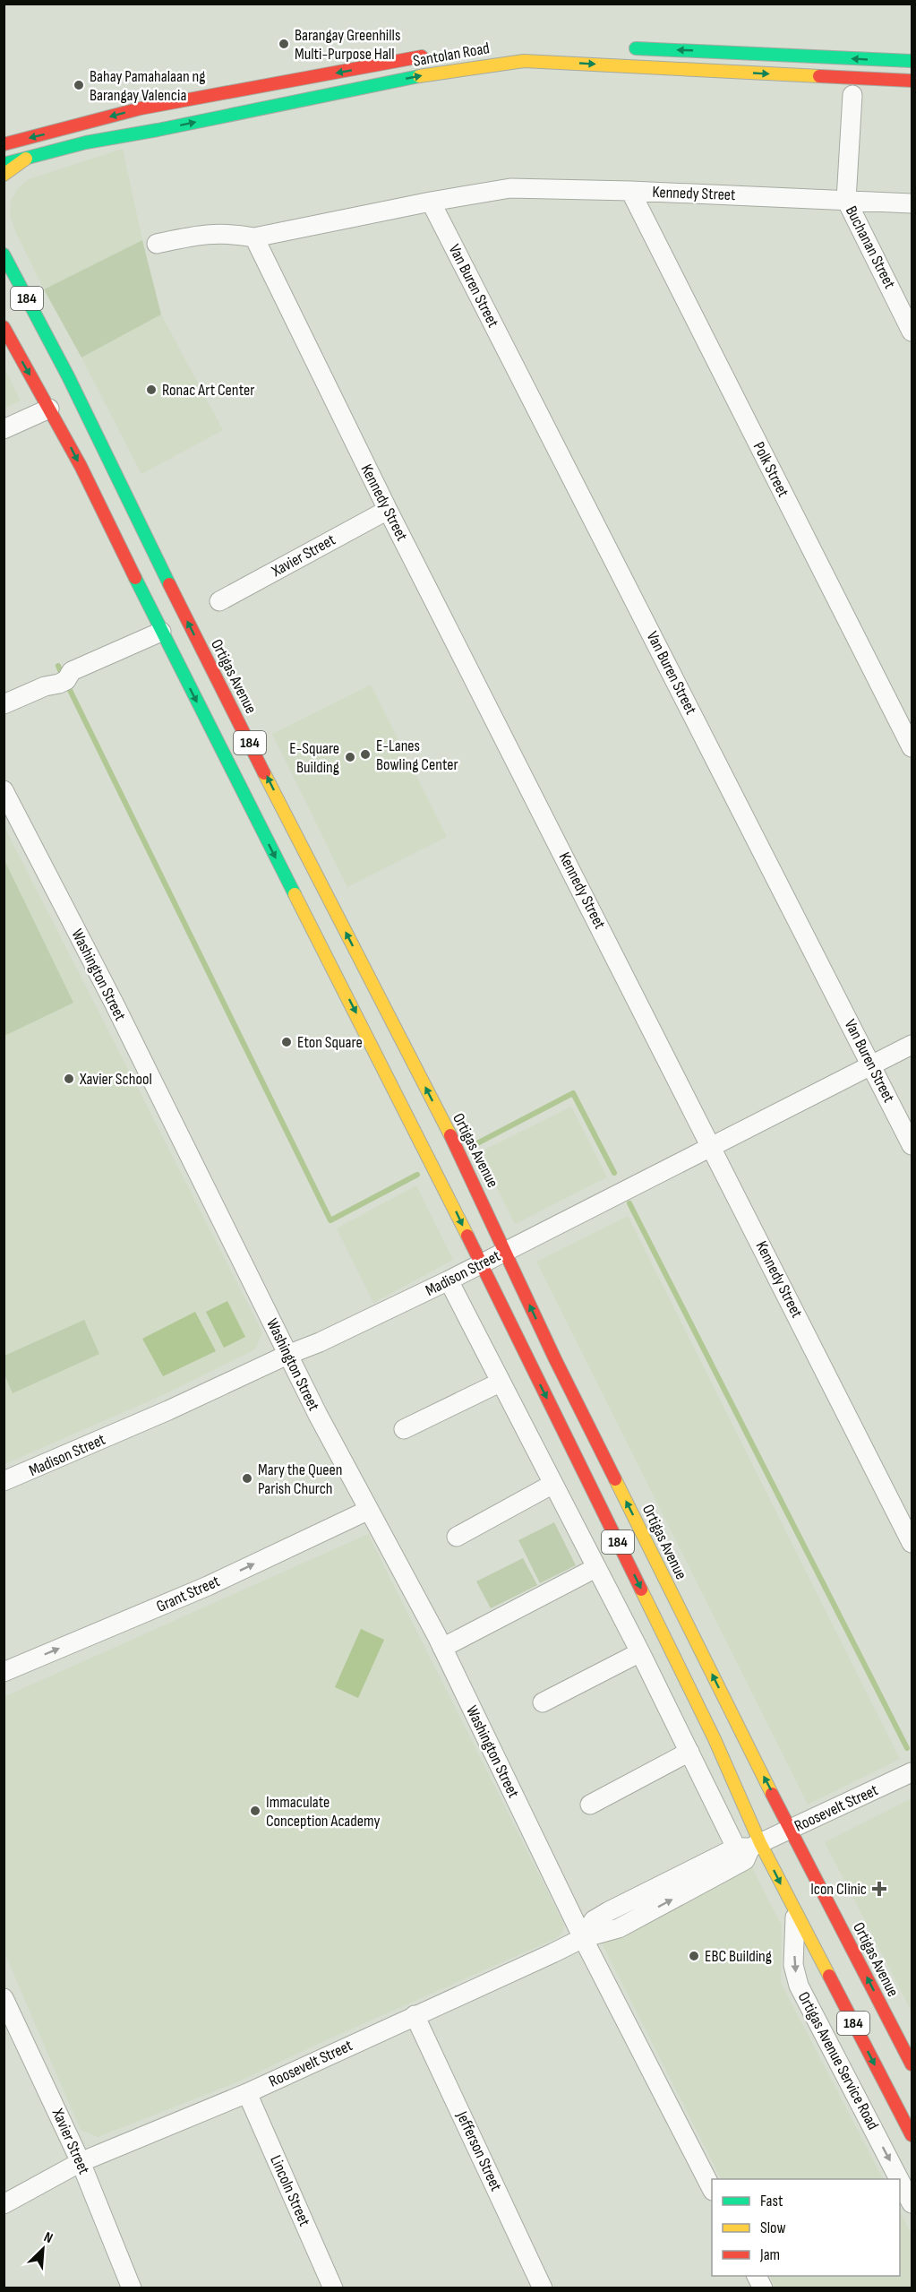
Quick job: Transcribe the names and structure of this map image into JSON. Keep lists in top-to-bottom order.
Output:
{
  "streets": {
    "main road": ["Santolan Road", "184", "Ortigas Avenue"],
    "street": [
      "Kennedy Street",
      "Buchanan Street",
      "Van Buren Street",
      "Polk Street",
      "Xavier Street",
      "Washington Street",
      "Madison Street",
      "Grant Street",
      "Roosevelt Street",
      "Ortigas Avenue Service Road",
      "Jefferson Street",
      "Lincoln Street"
    ]
  },
  "crossings": [
    ["Kennedy Street", "Buchanan Street"],
    ["Kennedy Street", "Van Buren Street"],
    ["Kennedy Street", "Polk Street"],
    ["Kennedy Street", "Xavier Street"],
    ["Kennedy Street", "Madison Street"],
    ["Van Buren Street", "Madison Street"],
    ["184", "Madison Street"],
    ["184", "Roosevelt Street"],
    ["184", "Ortigas Avenue Service Road"],
    ["Xavier Street", "Roosevelt Street"],
    ["Ortigas Avenue", "Madison Street"],
    ["Ortigas Avenue", "Roosevelt Street"],
    ["Washington Street", "Madison Street"],
    ["Washington Street", "Grant Street"],
    ["Washington Street", "Roosevelt Street"],
    ["Roosevelt Street", "Jefferson Street"],
    ["Roosevelt Street", "Lincoln Street"]
  ],
  "one_way": ["Grant Street", "Ortigas Avenue Service Road"],
  "places": {
    "other": [
      "Barangay Greenhills Multi-Purpose Hall",
      "Bahay Pamahalaan ng Barangay Valencia",
      "Ronac Art Center",
      "E-Lanes Bowling Center",
      "E-Square Building",
      "Eton Square",
      "Xavier School",
      "Mary the Queen Parish Church",
      "Immaculate Conception Academy",
      "EBC Building"
    ],
    "health": ["Icon Clinic"]
  },
  "legend": ["Fast", "Slow", "Jam"],
  "north": "top right"
}
